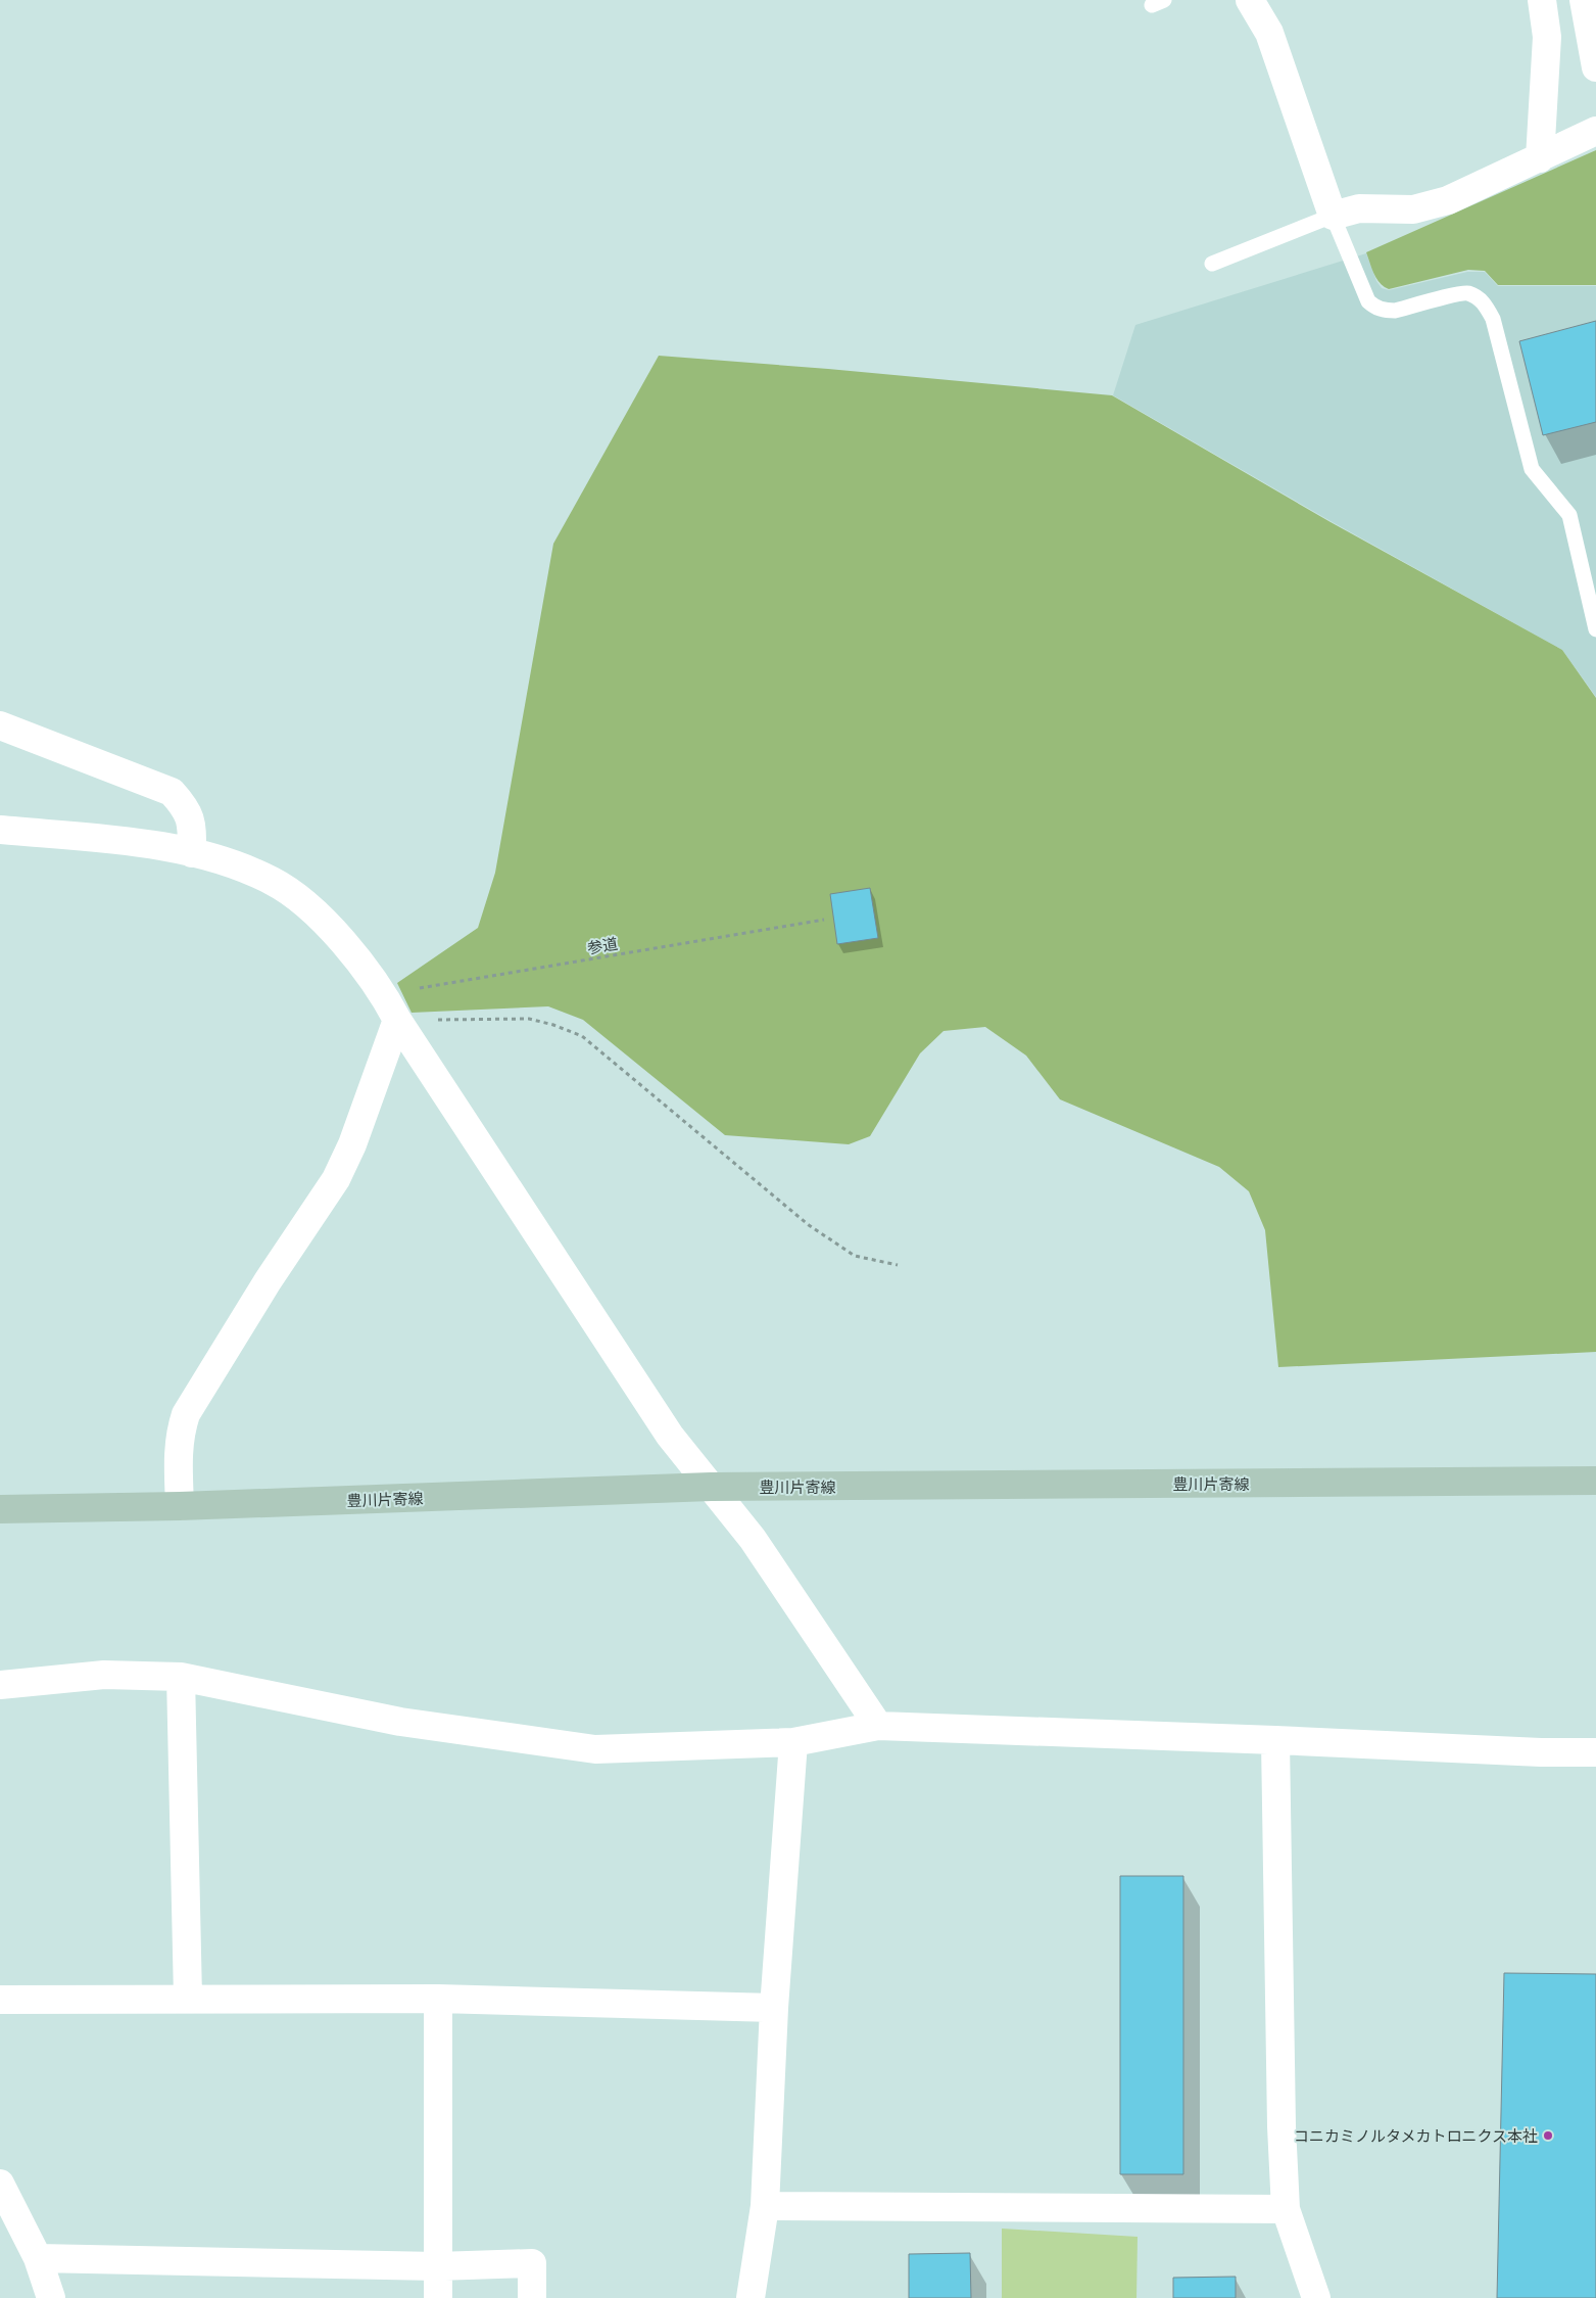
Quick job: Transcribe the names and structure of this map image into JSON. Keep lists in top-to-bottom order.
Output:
{
  "streets": {
    "main road": ["豊川片寄線"],
    "path": ["参道"]
  },
  "places": ["コニカミノルタメカトロニクス本社"]
}
